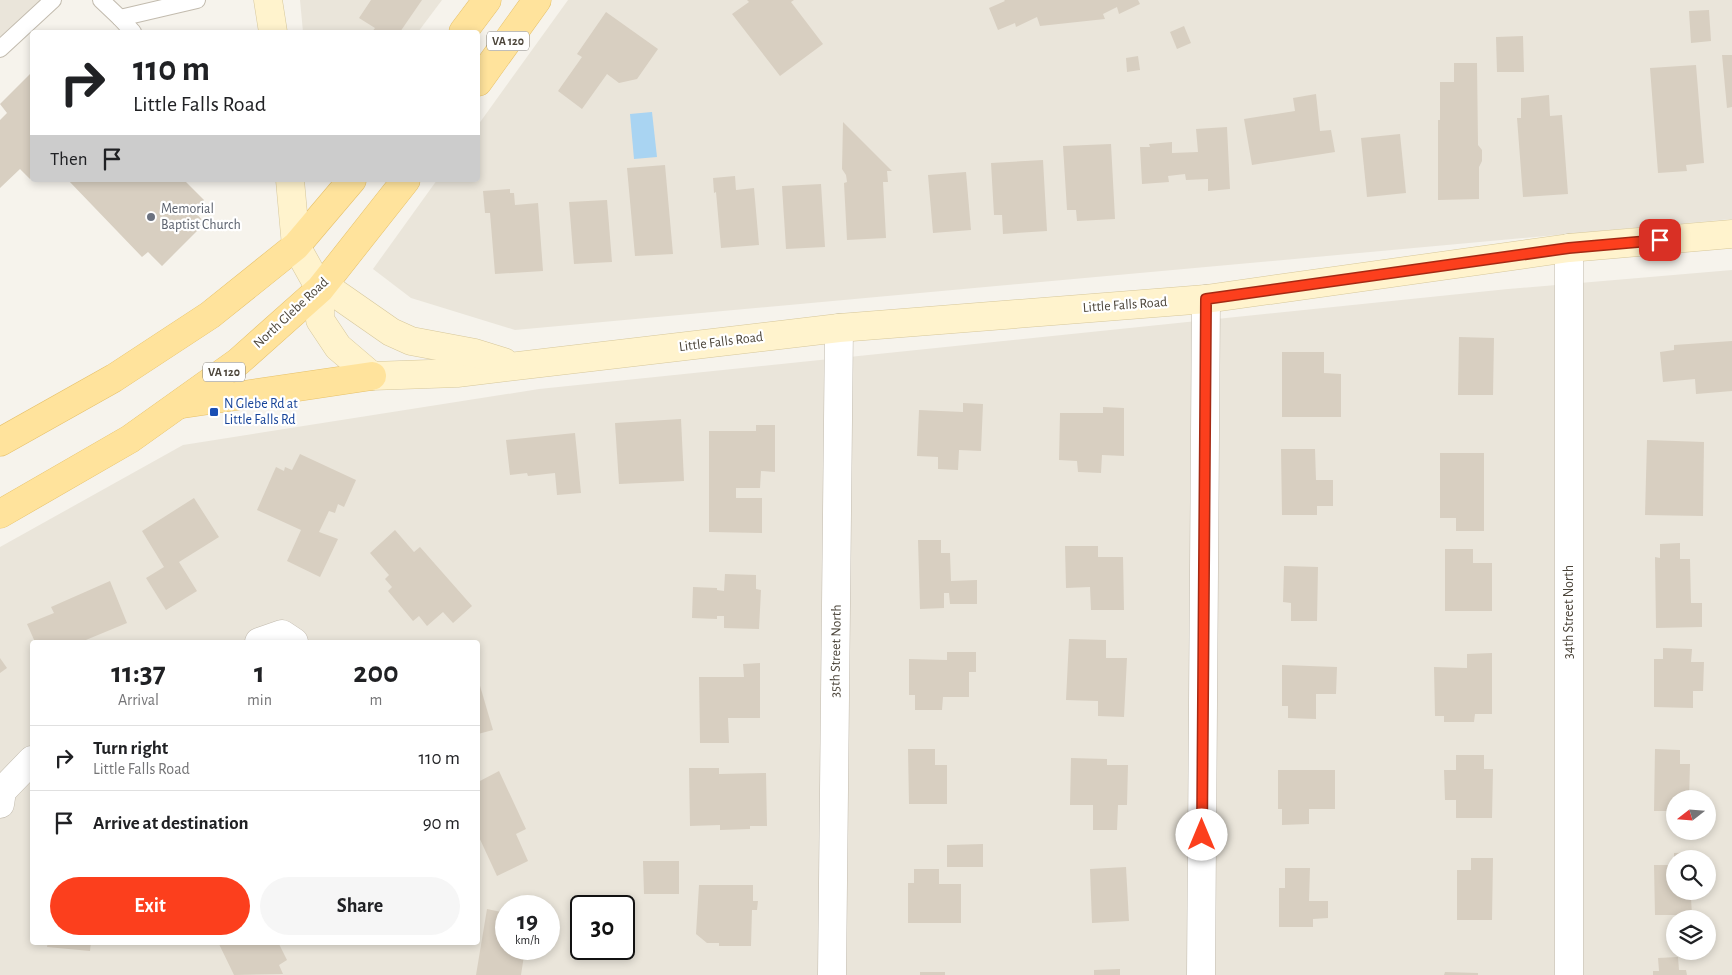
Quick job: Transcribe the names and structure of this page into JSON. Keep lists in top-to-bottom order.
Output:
{
  "streets": {
    "main road": ["VA 120", "North Glebe Road"],
    "street": ["Little Falls Road", "34th Street North", "35th Street North"]
  },
  "crossings": [
    ["Little Falls Road", "North Glebe Road"],
    ["Little Falls Road", "34th Street North"],
    ["Little Falls Road", "35th Street North"]
  ],
  "places": {
    "other": ["Memorial Baptist Church"],
    "transit": ["N Glebe Rd at Little Falls Rd"]
  },
  "north": "left",
  "page": {
    "turn": ["110 m", "Little Falls Road"],
    "then": "Then",
    "eta": [
      "11:37",
      "Arrival",
      "1",
      "min",
      "200",
      "m"
    ],
    "list": [
      {
        "name": "Turn right",
        "note": "Little Falls Road",
        "value": "110 m"
      },
      {
        "name": "Arrive at destination",
        "value": "90 m"
      }
    ],
    "buttons": ["Exit", "Share"],
    "speed": "19 km/h",
    "limit": "30"
  }
}
